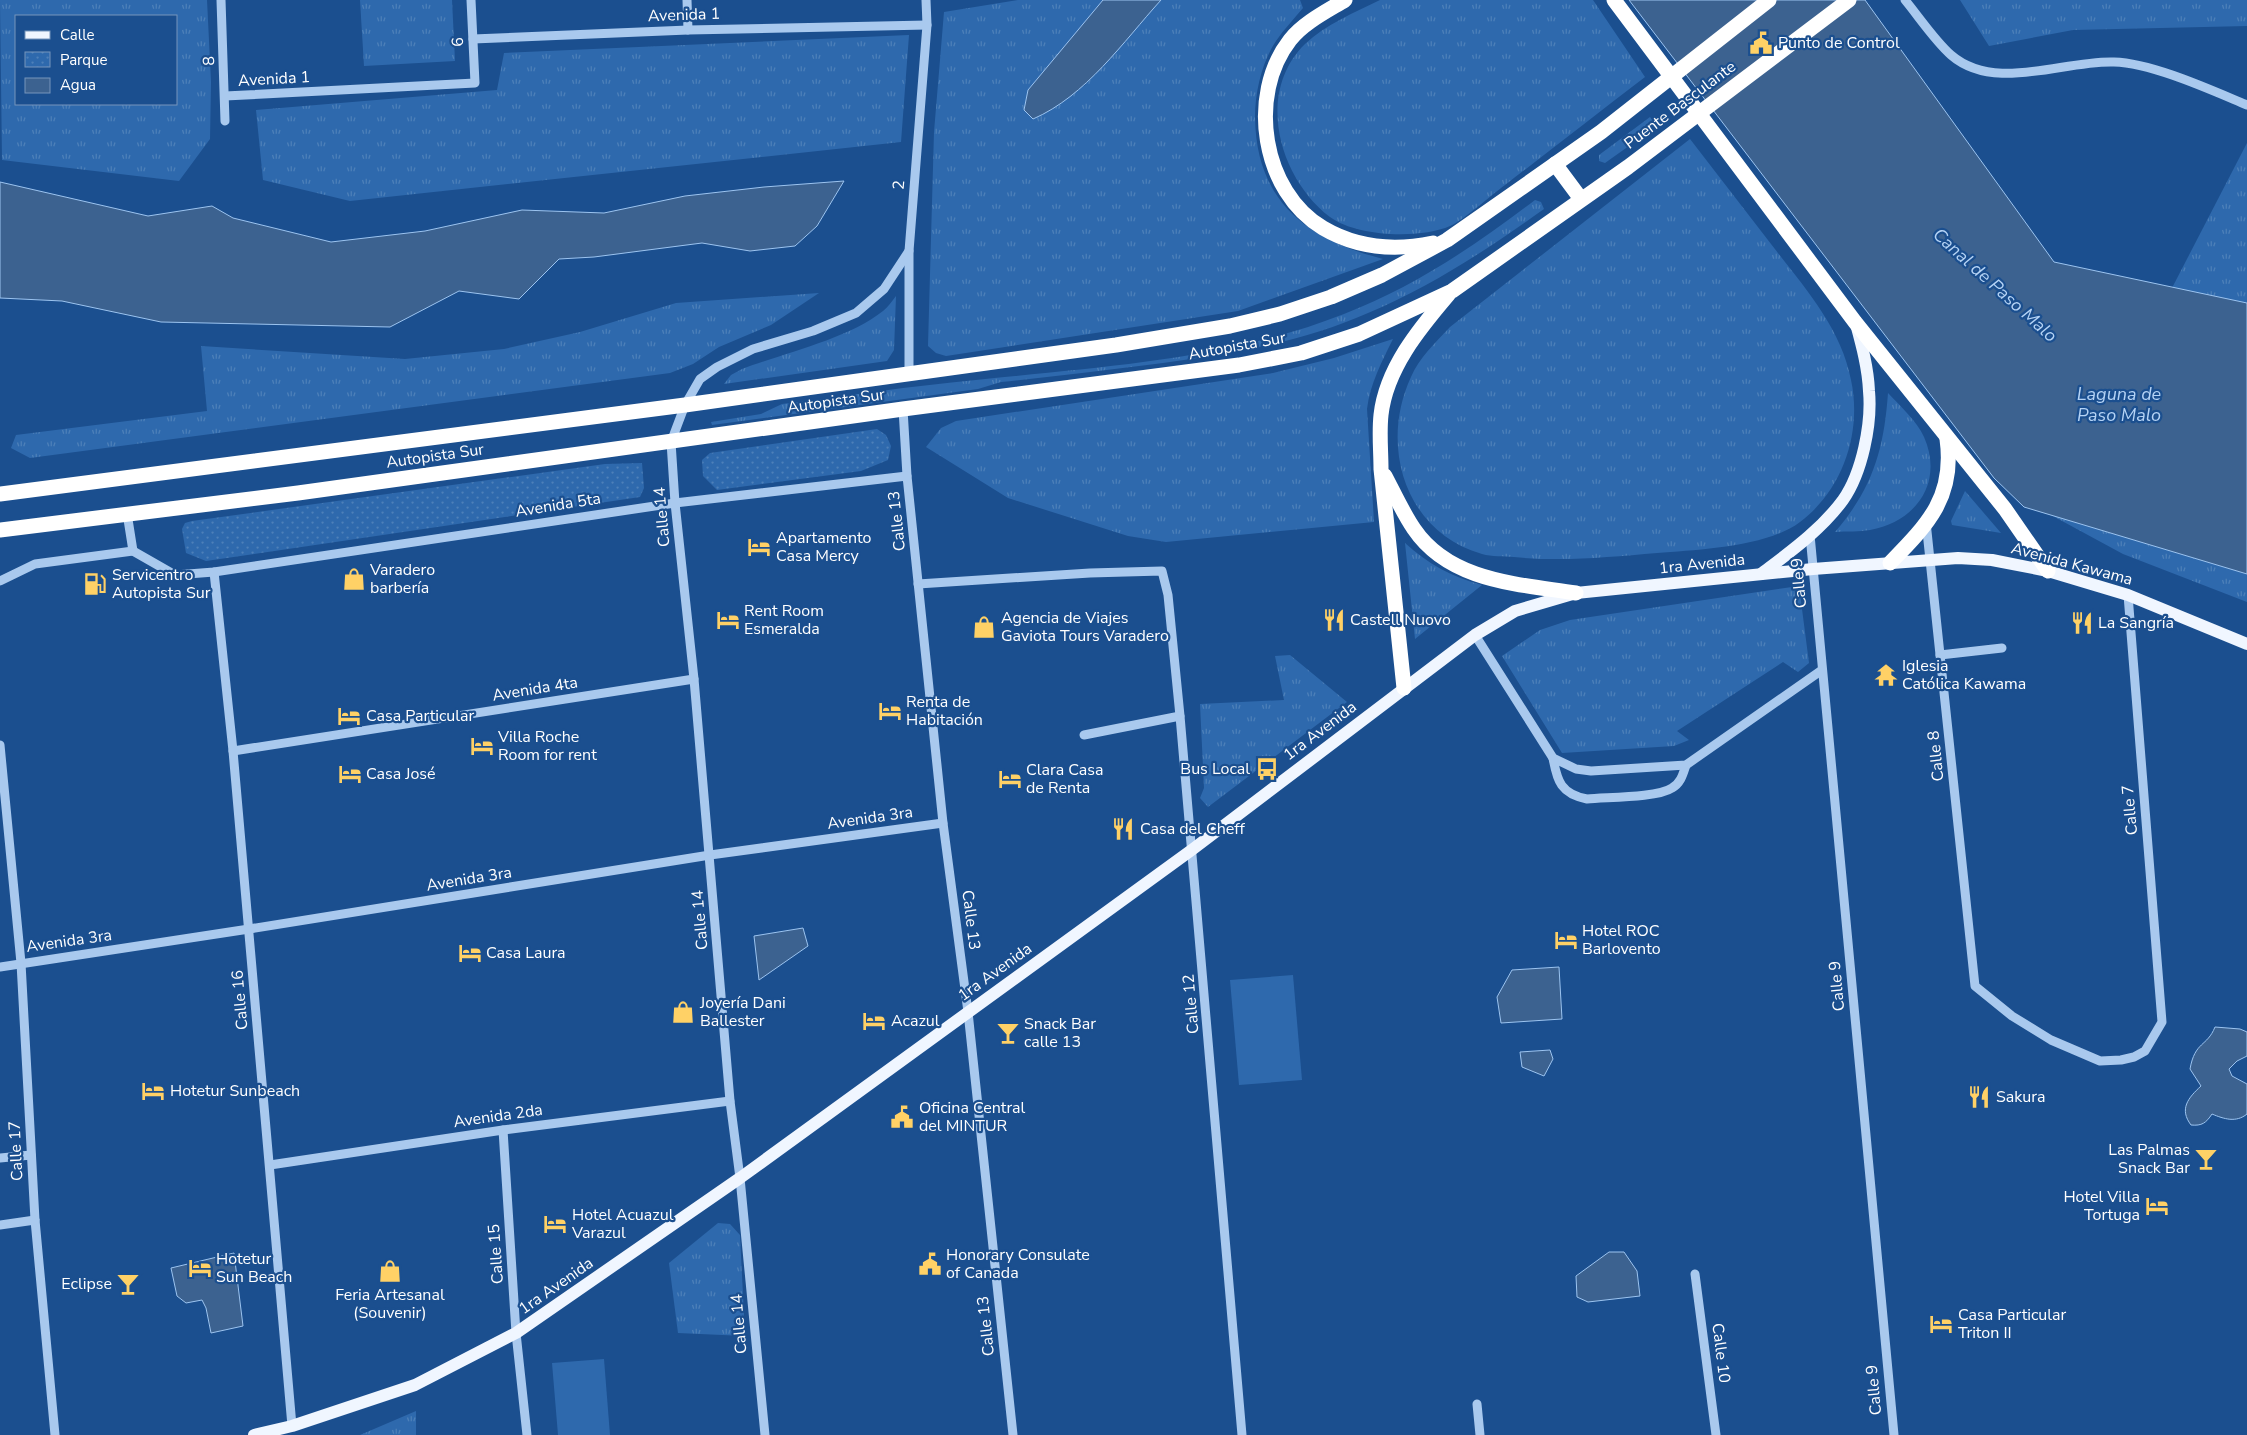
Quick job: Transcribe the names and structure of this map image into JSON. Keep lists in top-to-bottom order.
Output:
{
  "streets": {
    "highway": ["Puente Basculante", "Autopista Sur"],
    "main road": ["1ra Avenida", "Avenida Kawama"],
    "street": [
      "Avenida 1",
      "6",
      "8",
      "2",
      "Avenida 5ta",
      "Calle 14",
      "Calle 13",
      "Calle 9",
      "Avenida 4ta",
      "Calle 8",
      "Calle 7",
      "Avenida 3ra",
      "Calle 16",
      "Calle 12",
      "Avenida 2da",
      "Calle 17",
      "Calle 15",
      "Calle 10"
    ]
  },
  "crossings": [
    ["Avenida 1", "6"],
    ["Avenida 1", "8"],
    ["Avenida 1", "2"],
    ["Puente Basculante", "Autopista Sur"],
    ["2", "Autopista Sur"],
    ["2", "Calle 14"],
    ["Autopista Sur", "Calle 14"],
    ["Autopista Sur", "Calle 13"],
    ["Avenida 5ta", "Calle 14"],
    ["Avenida 5ta", "Calle 13"],
    ["Avenida 5ta", "Calle 16"],
    ["Calle 14", "1ra Avenida"],
    ["Calle 14", "Avenida 4ta"],
    ["Calle 14", "Avenida 3ra"],
    ["Calle 14", "Avenida 2da"],
    ["Calle 13", "1ra Avenida"],
    ["Calle 13", "Avenida 3ra"],
    ["Calle 13", "Calle 12"],
    ["1ra Avenida", "Avenida Kawama"],
    ["1ra Avenida", "Calle 16"],
    ["1ra Avenida", "Calle 12"],
    ["1ra Avenida", "Calle 15"],
    ["Avenida Kawama", "Calle 9"],
    ["Avenida Kawama", "Calle 8"],
    ["Avenida Kawama", "Calle 7"],
    ["Avenida 4ta", "Calle 16"],
    ["Calle 8", "Calle 7"],
    ["Avenida 3ra", "Calle 16"],
    ["Avenida 3ra", "Calle 17"],
    ["Calle 16", "Avenida 2da"],
    ["Avenida 2da", "Calle 15"]
  ],
  "water": ["Canal de Paso Malo", "Laguna de Paso Malo"],
  "places": {
    "public building": ["Punto de Control", "Oficina Central del MINTUR", "Honorary Consulate of Canada"],
    "hotel": [
      "Apartamento Casa Mercy",
      "Rent Room Esmeralda",
      "Renta de Habitación",
      "Casa Particular",
      "Villa Roche Room for rent",
      "Casa José",
      "Clara Casa de Renta",
      "Hotel ROC Barlovento",
      "Casa Laura",
      "Acazul",
      "Hotetur Sunbeach",
      "Hotel Villa Tortuga",
      "Hotel Acuazul Varazul",
      "Hotetur Sun Beach",
      "Casa Particular Triton II"
    ],
    "shop": [
      "Varadero barbería",
      "Agencia de Viajes Gaviota Tours Varadero",
      "Joyería Dani Ballester",
      "Feria Artesanal (Souvenir)"
    ],
    "fuel station": ["Servicentro Autopista Sur"],
    "restaurant": [
      "Castell Nuovo",
      "La Sangría",
      "Casa del Cheff",
      "Sakura"
    ],
    "temple": ["Iglesia Católica Kawama"],
    "bus stop": ["Bus Local"],
    "bar": ["Snack Bar calle 13", "Las Palmas Snack Bar", "Eclipse"]
  },
  "legend": ["Calle", "Parque", "Agua"]
}
